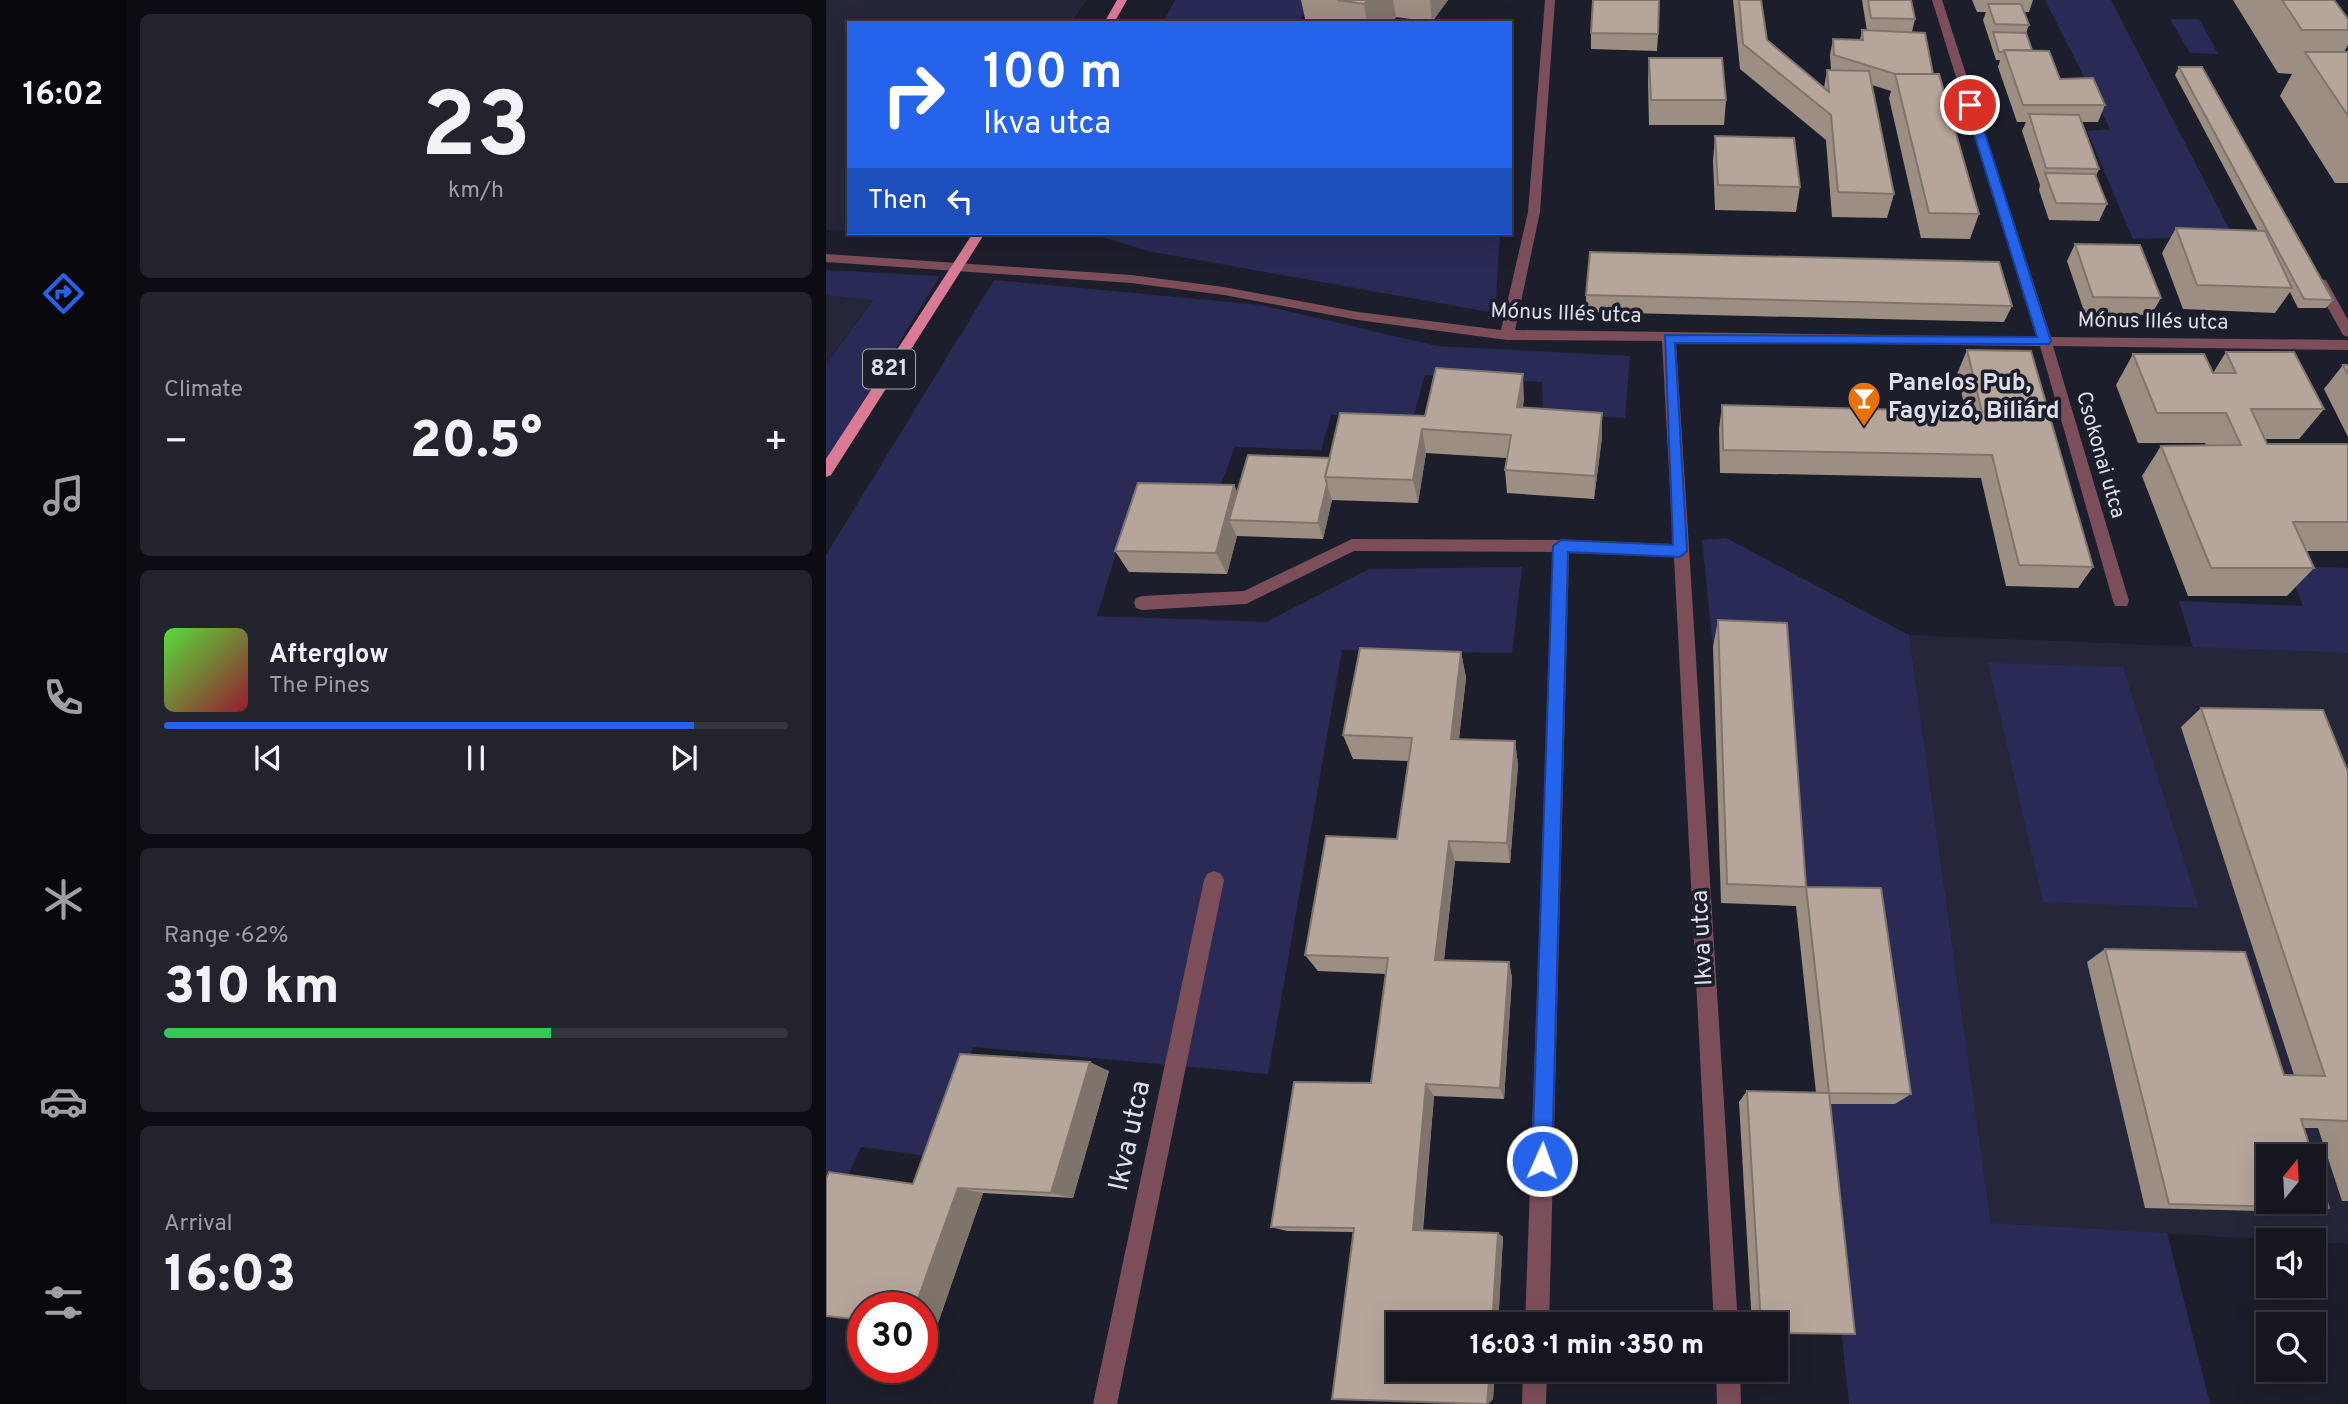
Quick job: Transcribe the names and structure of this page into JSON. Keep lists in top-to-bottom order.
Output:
{
  "streets": {
    "main road": ["821"],
    "street": ["Mónus Illés utca", "Csokonai utca", "Ikva utca"]
  },
  "crossings": [
    ["Mónus Illés utca", "821"],
    ["Mónus Illés utca", "Csokonai utca"],
    ["Mónus Illés utca", "Ikva utca"]
  ],
  "places": {
    "bar": ["Panelos Pub, Fagyizó, Biliárd"]
  },
  "north": "top",
  "page": {
    "tabs": "16:02",
    "tile": [
      ["23", "km/h"],
      "Climate",
      ["Range · 62%", "310 km"],
      ["Arrival", "16:03"]
    ],
    "turn": ["100 m", "Ikva utca"],
    "then": "Then",
    "heat": ["−", "20.5°", "+"],
    "song": ["Afterglow", "The Pines"],
    "limit": "30",
    "trip": "16:03 · 1 min · 350 m"
  }
}
